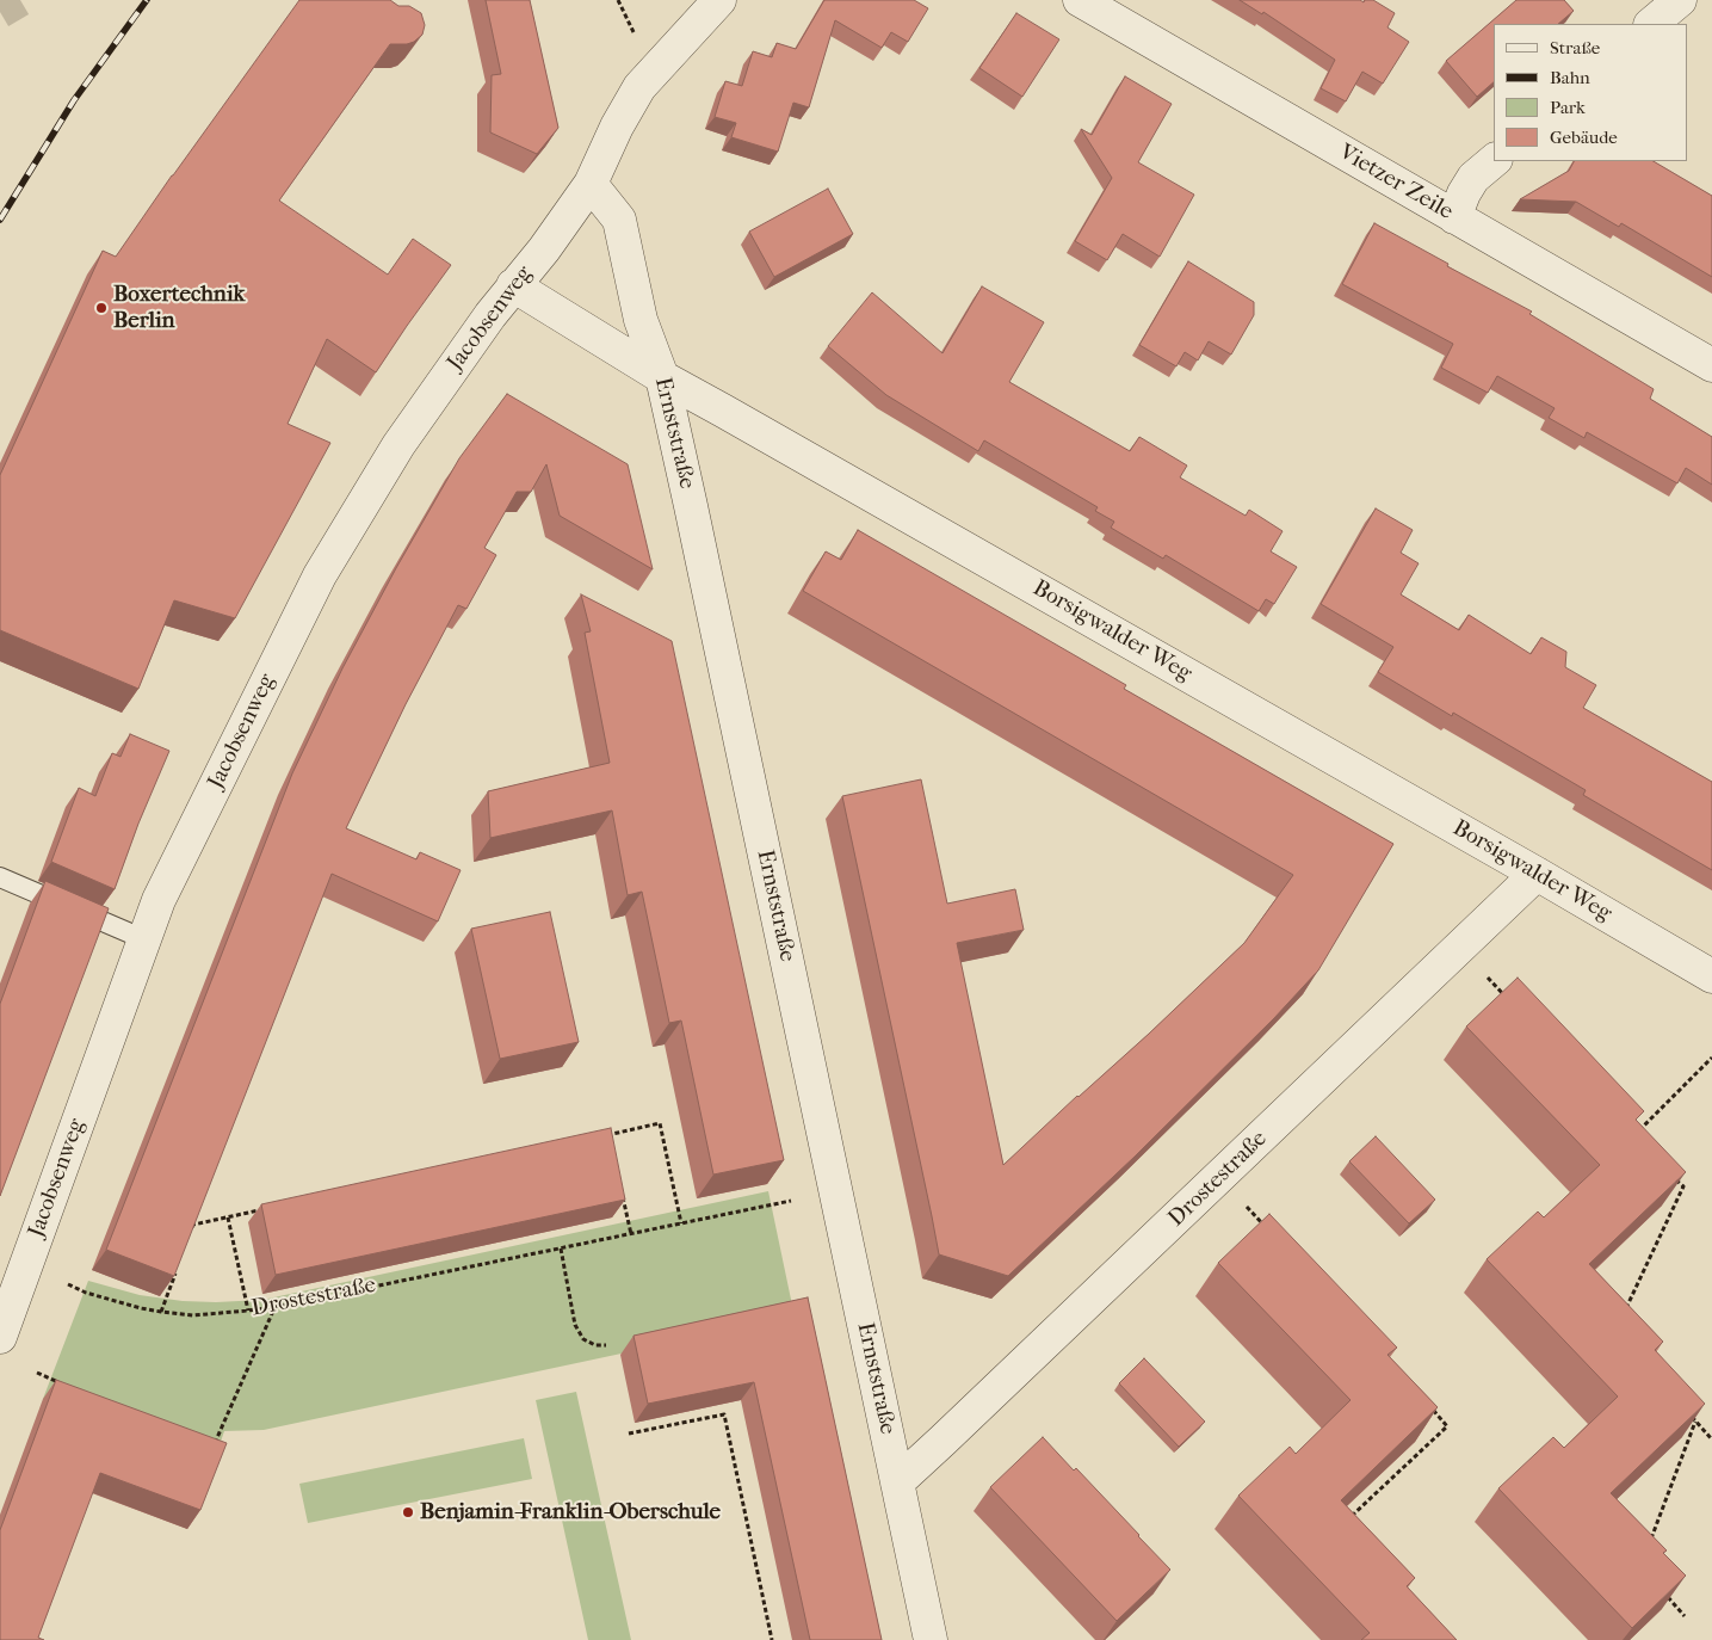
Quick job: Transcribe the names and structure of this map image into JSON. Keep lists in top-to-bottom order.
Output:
{
  "streets": {
    "street": [
      "Vietzer Zeile",
      "Jacobsenweg",
      "Ernststraße",
      "Borsigwalder Weg",
      "Drostestraße"
    ]
  },
  "crossings": [
    ["Jacobsenweg", "Ernststraße"],
    ["Jacobsenweg", "Borsigwalder Weg"],
    ["Ernststraße", "Borsigwalder Weg"],
    ["Ernststraße", "Drostestraße"],
    ["Borsigwalder Weg", "Drostestraße"]
  ],
  "places": ["Boxertechnik Berlin", "Benjamin-Franklin-Oberschule"],
  "legend": [
    "Straße",
    "Bahn",
    "Park",
    "Gebäude"
  ]
}
